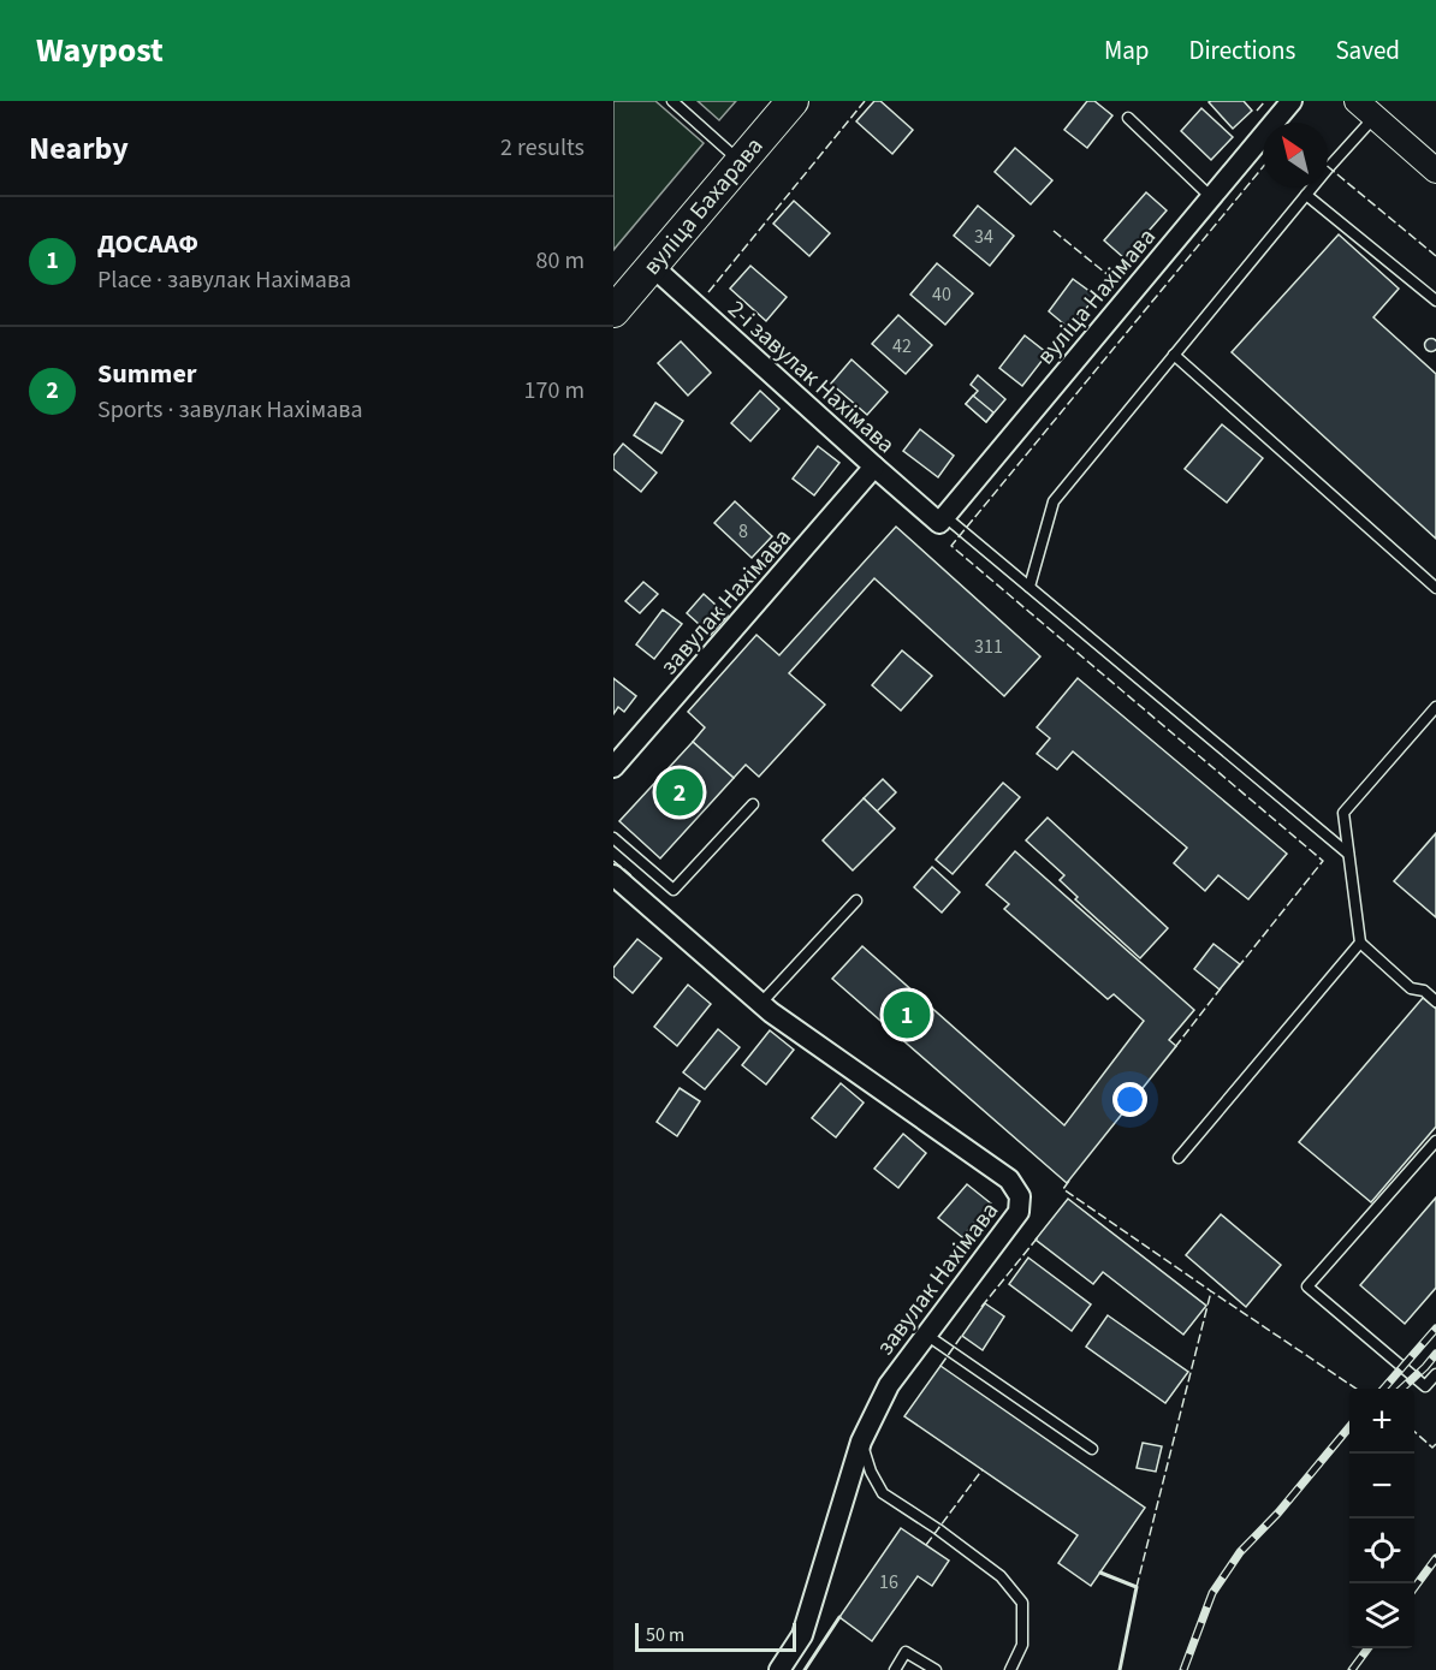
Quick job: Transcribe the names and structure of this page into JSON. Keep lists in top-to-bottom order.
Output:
{
  "streets": {
    "main road": ["вуліца Бахарава"],
    "street": ["вуліца Нахімава", "2-і завулак Нахімава", "завулак Нахімава"]
  },
  "crossings": [
    ["вуліца Бахарава", "2-і завулак Нахімава"],
    ["вуліца Нахімава", "2-і завулак Нахімава"],
    ["2-і завулак Нахімава", "завулак Нахімава"]
  ],
  "house_numbers": [
    "34",
    "40",
    "42",
    "8",
    "311",
    "16"
  ],
  "scale_bar": "50 m",
  "north": "top left",
  "page": {
    "header": "Waypost",
    "nav": ["Map", "Directions", "Saved"],
    "heading": ["Nearby", "2 results"],
    "list": [
      {
        "mark": "1",
        "name": "ДОСААФ",
        "note": "Place · завулак Нахімава",
        "value": "80 m"
      },
      {
        "mark": "2",
        "name": "Summer",
        "note": "Sports · завулак Нахімава",
        "value": "170 m"
      }
    ],
    "pins": ["2", "1"],
    "map_buttons": ["+", "−"],
    "scale": "50 m"
  }
}
